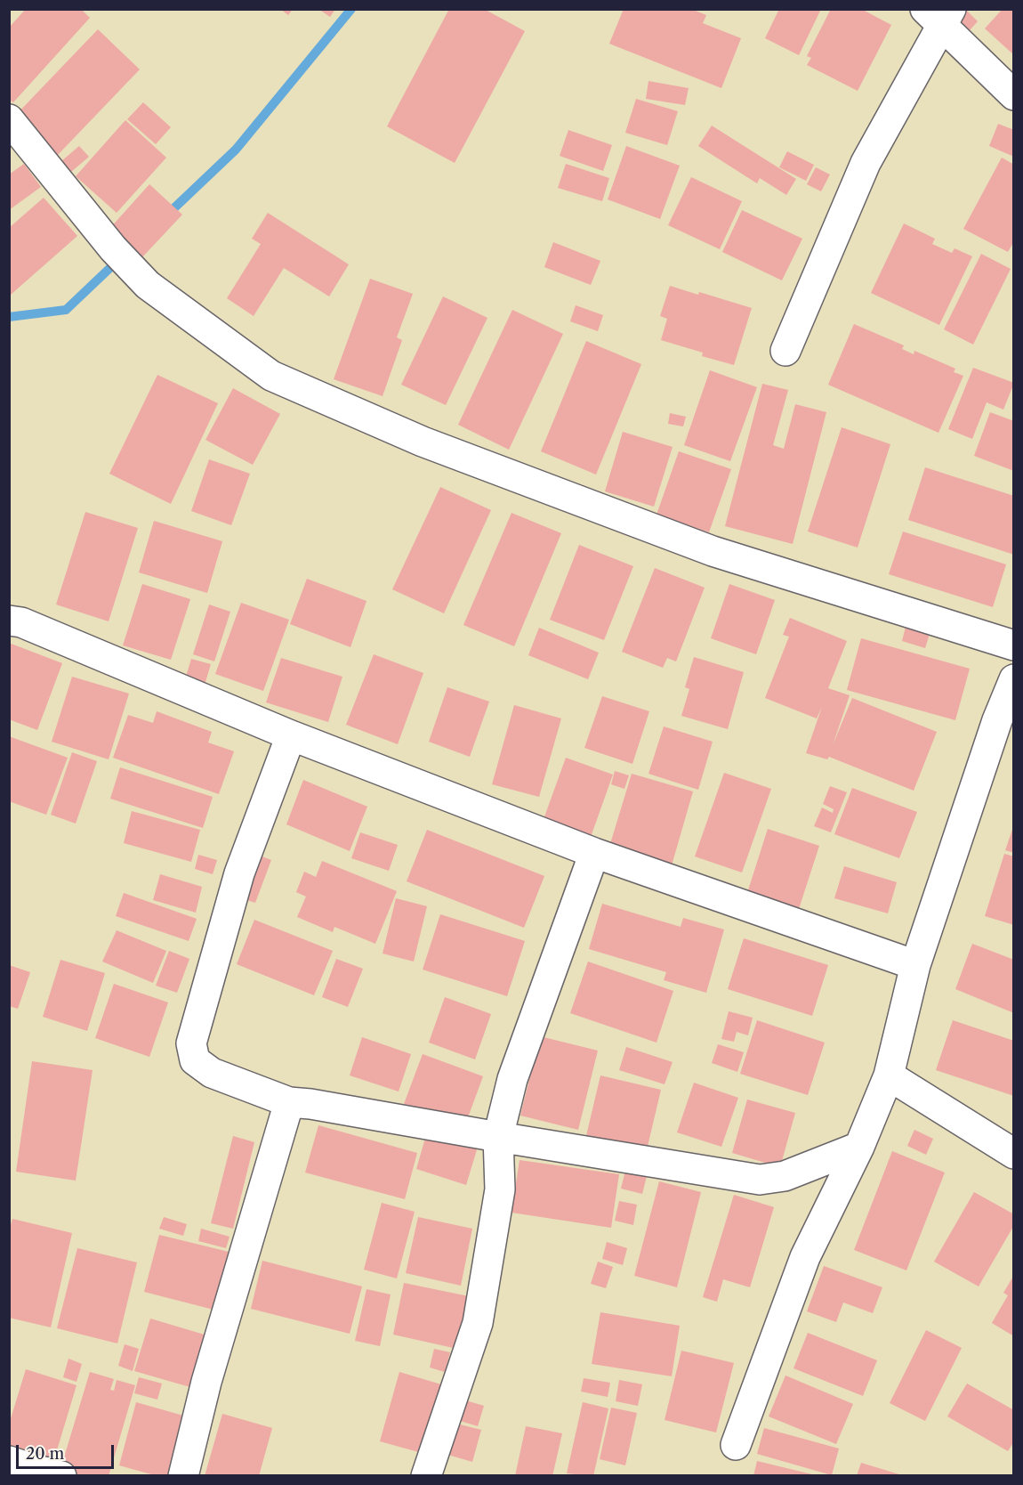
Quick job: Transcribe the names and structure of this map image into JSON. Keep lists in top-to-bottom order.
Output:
{
  "scale_bar": "20 m"
}
